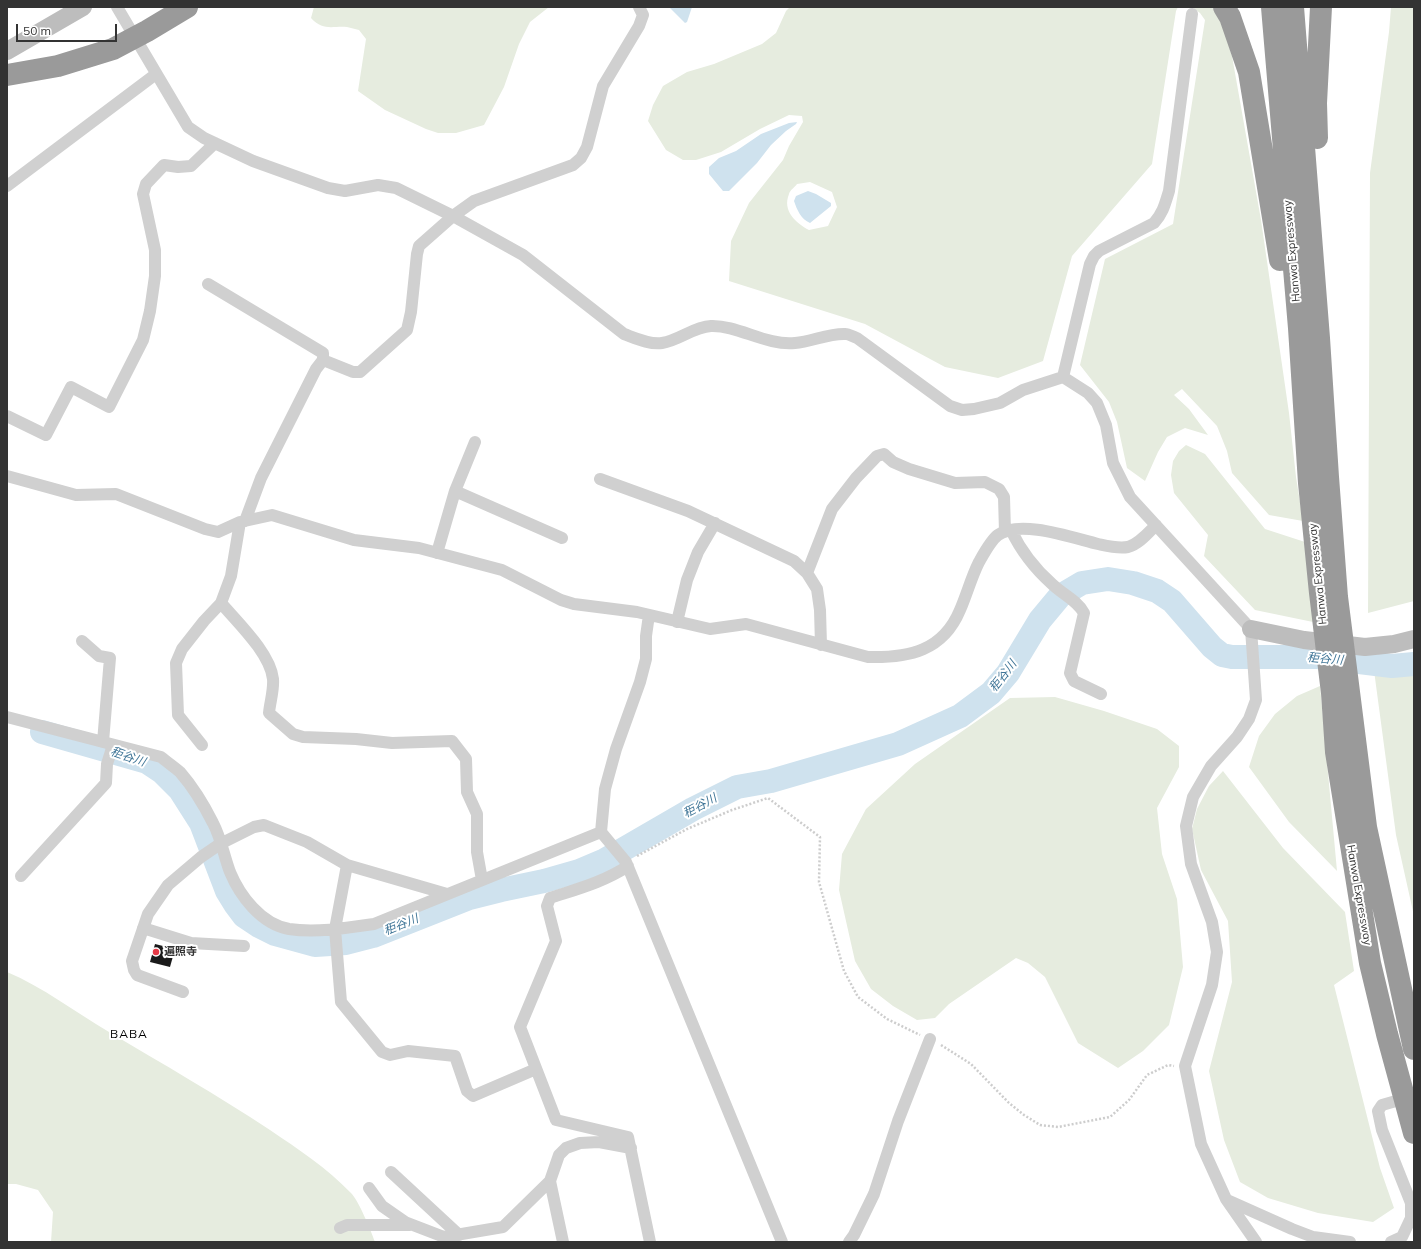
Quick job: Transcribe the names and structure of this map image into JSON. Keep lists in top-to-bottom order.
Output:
{
  "streets": {
    "highway": ["Hanwa Expressway"]
  },
  "districts": ["BABA"],
  "water": ["秬谷川"],
  "places": ["遍照寺"],
  "scale_bar": "50 m"
}
